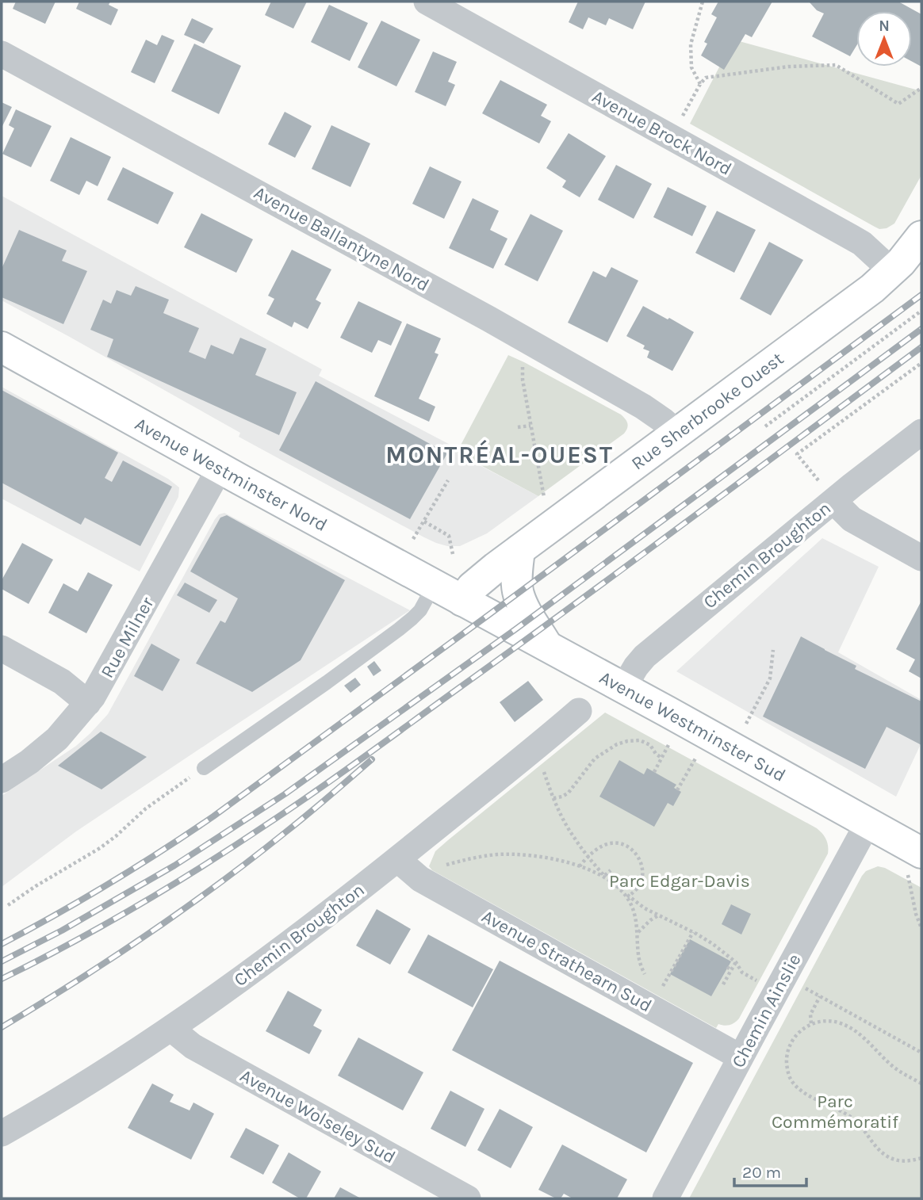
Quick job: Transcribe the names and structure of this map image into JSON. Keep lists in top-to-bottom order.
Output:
{
  "streets": {
    "main road": ["Rue Sherbrooke Ouest", "Avenue Westminster Nord", "Avenue Westminster Sud"],
    "street": [
      "Avenue Brock Nord",
      "Avenue Ballantyne Nord",
      "Chemin Broughton",
      "Rue Milner",
      "Avenue Strathearn Sud",
      "Chemin Ainslie",
      "Avenue Wolseley Sud"
    ]
  },
  "crossings": [
    ["Avenue Brock Nord", "Rue Sherbrooke Ouest"],
    ["Avenue Ballantyne Nord", "Rue Sherbrooke Ouest"],
    ["Rue Sherbrooke Ouest", "Avenue Westminster Nord"],
    ["Rue Sherbrooke Ouest", "Avenue Westminster Sud"],
    ["Avenue Westminster Nord", "Rue Milner"],
    ["Avenue Westminster Nord", "Avenue Westminster Sud"],
    ["Chemin Broughton", "Avenue Westminster Sud"],
    ["Chemin Broughton", "Avenue Strathearn Sud"],
    ["Chemin Broughton", "Avenue Wolseley Sud"],
    ["Avenue Westminster Sud", "Chemin Ainslie"],
    ["Avenue Strathearn Sud", "Chemin Ainslie"]
  ],
  "districts": ["MONTRÉAL-OUEST"],
  "parks": ["Parc Edgar-Davis", "Parc Commémoratif"],
  "scale_bar": "20 m",
  "north": "top"
}
